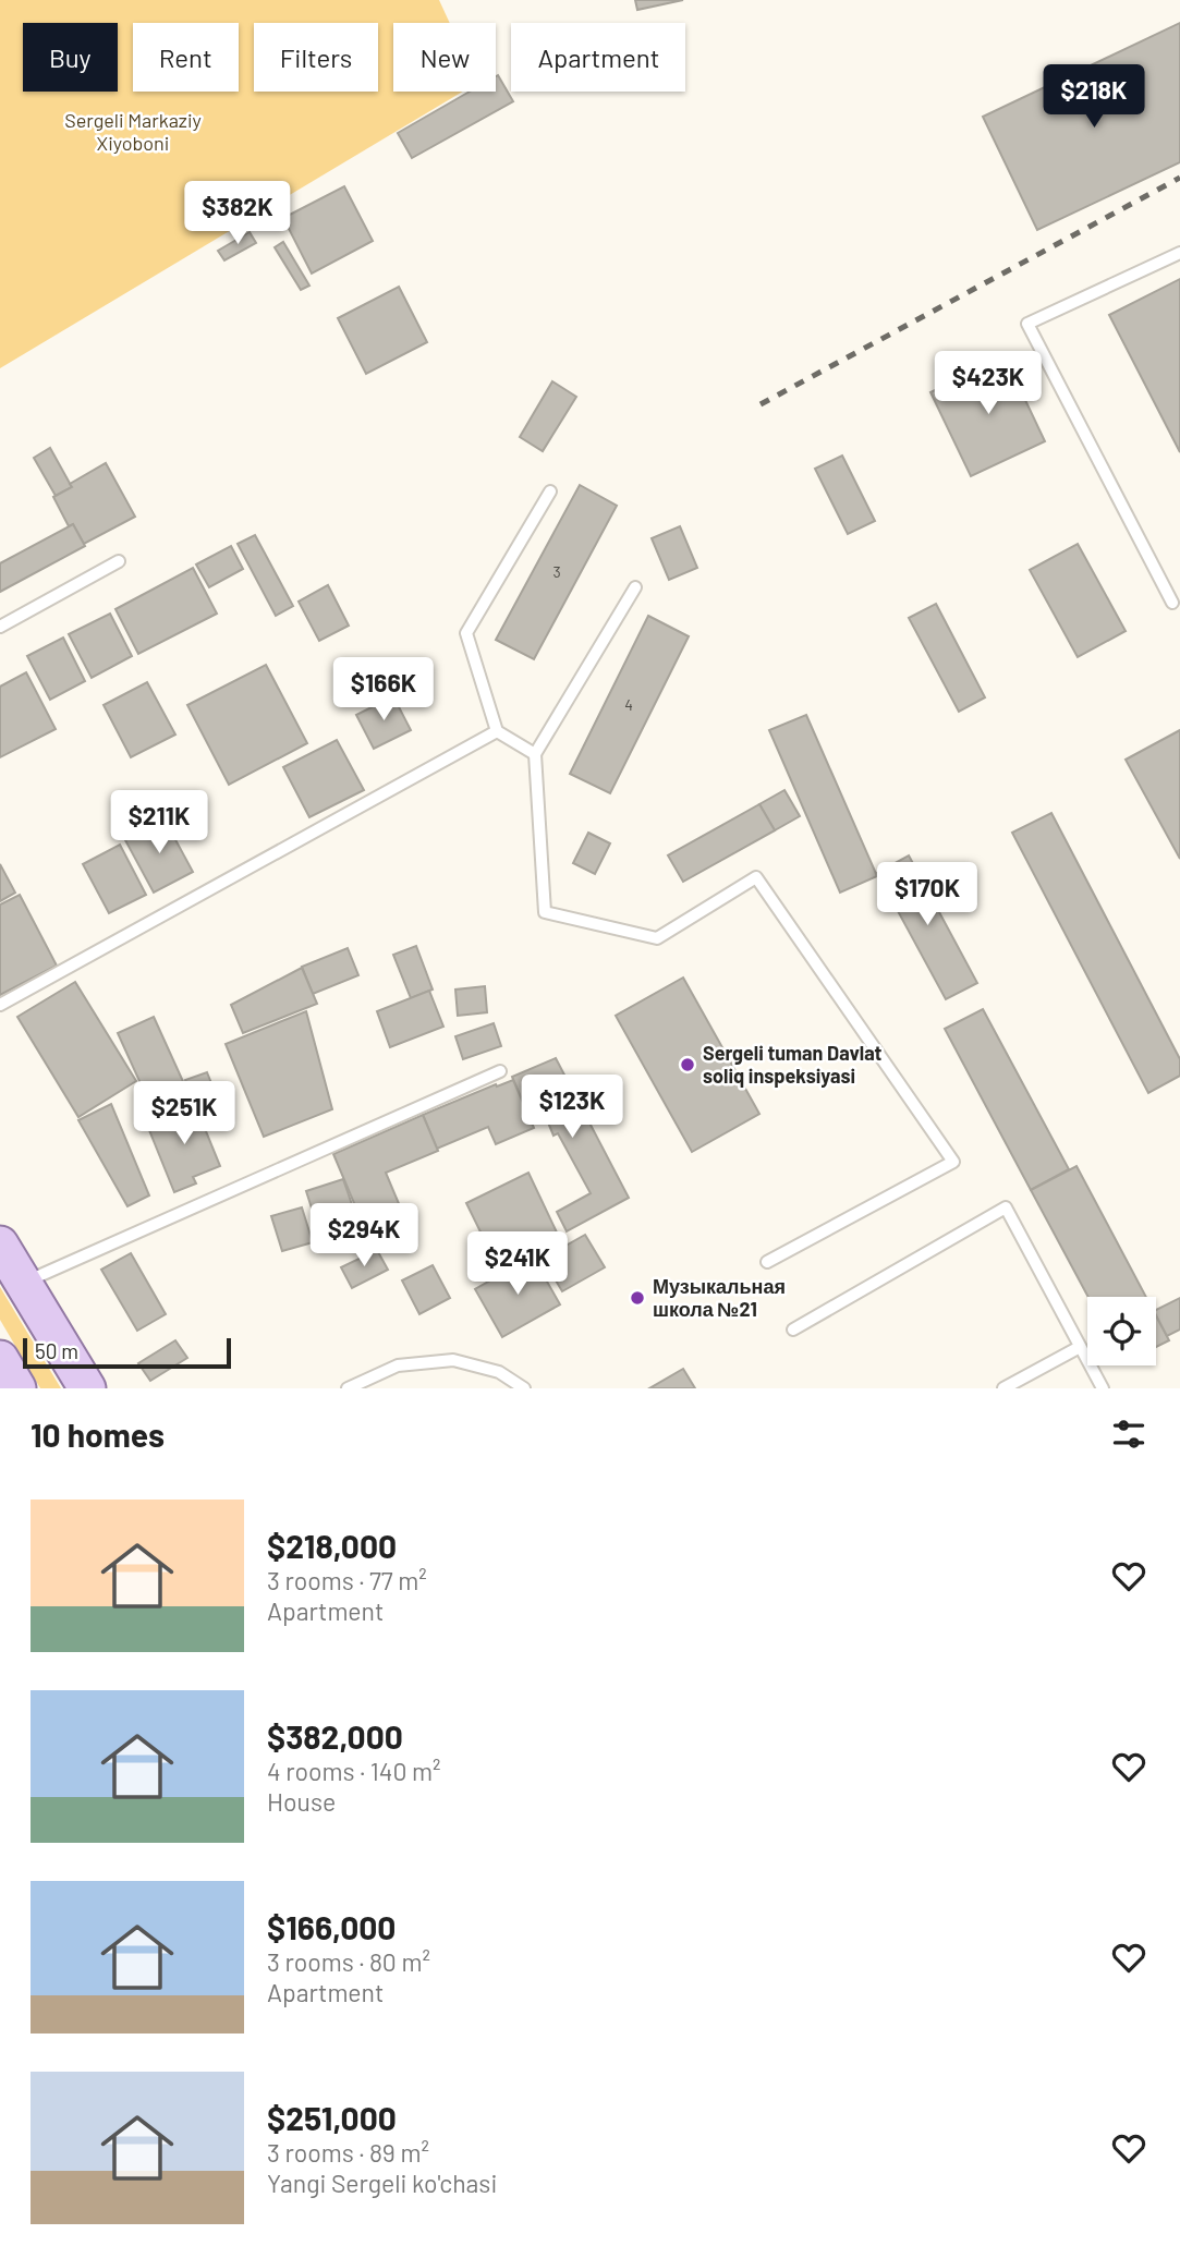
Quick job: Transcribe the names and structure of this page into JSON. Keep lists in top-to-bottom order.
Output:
{
  "parks": ["Sergeli Markaziy Xiyoboni"],
  "places": ["Sergeli tuman Davlat soliq inspeksiyasi", "Музыкальная школа №21"],
  "house_numbers": ["3", "4"],
  "scale_bar": "50 m",
  "page": {
    "chip": [
      "Buy",
      "Rent",
      "Filters",
      "New",
      "Apartment"
    ],
    "price": [
      "$218K",
      "$382K",
      "$423K",
      "$166K",
      "$211K",
      "$170K",
      "$123K",
      "$251K",
      "$294K",
      "$241K"
    ],
    "scale": "50 m",
    "heading": "10 homes",
    "list": [
      {
        "name": "$218,000",
        "note": "3 rooms · 77 m² · Apartment"
      },
      {
        "name": "$382,000",
        "note": "4 rooms · 140 m² · House"
      },
      {
        "name": "$166,000",
        "note": "3 rooms · 80 m² · Apartment"
      },
      {
        "name": "$251,000",
        "note": "3 rooms · 89 m² · Yangi Sergeli ko'chasi"
      }
    ]
  }
}
